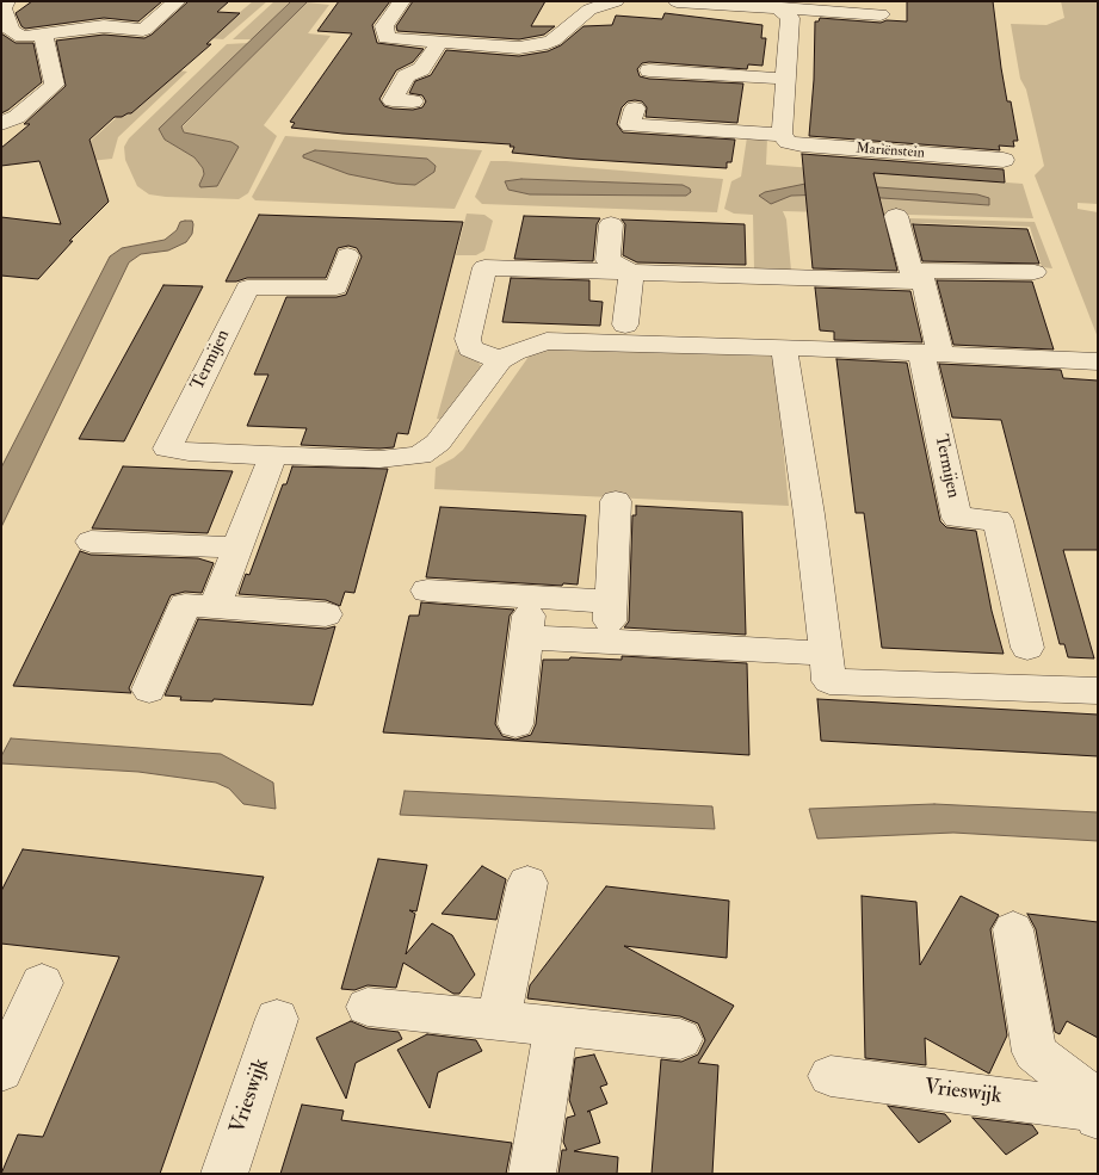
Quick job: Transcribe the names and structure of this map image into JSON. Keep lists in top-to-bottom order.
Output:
{
  "streets": {
    "street": ["Mariënstein", "Termijen", "Vrieswijk"]
  }
}
